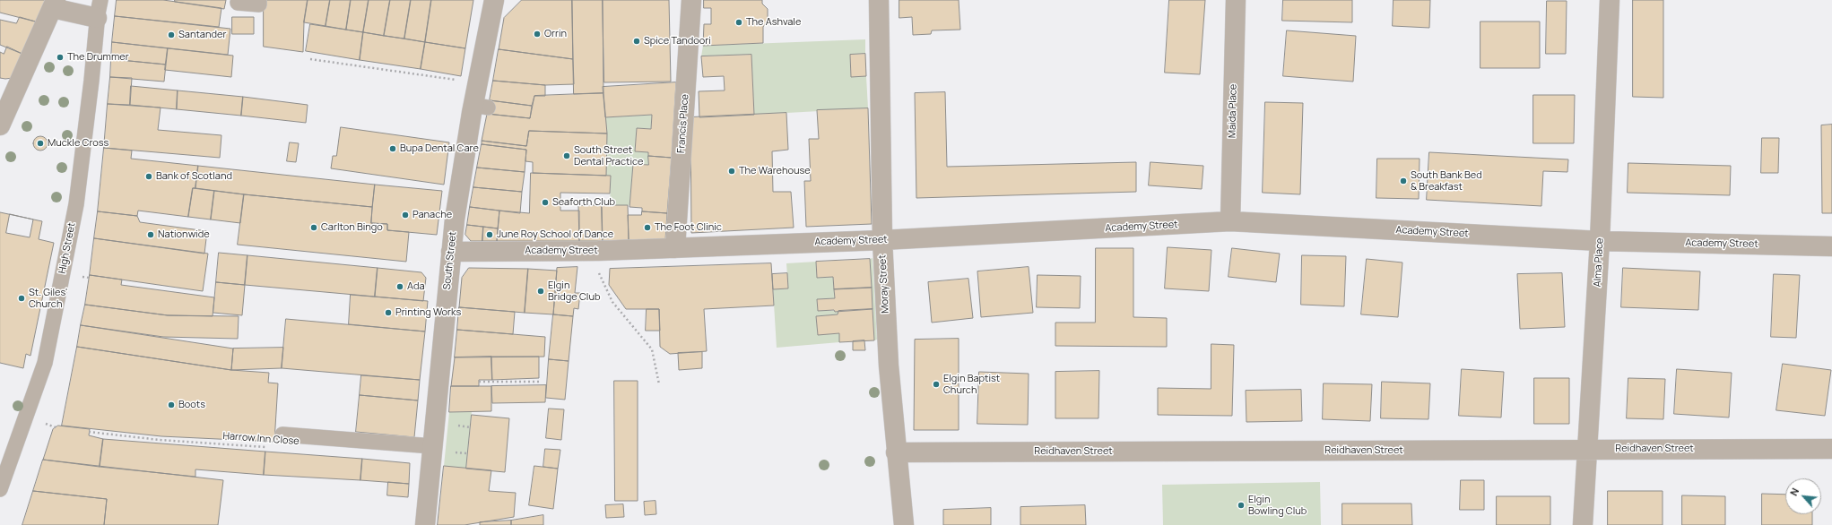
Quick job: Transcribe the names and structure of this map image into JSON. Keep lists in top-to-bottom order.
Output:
{
  "streets": {
    "street": [
      "Maida Place",
      "Francis Place",
      "Academy Street",
      "South Street",
      "Alma Place",
      "Moray Street",
      "Reidhaven Street"
    ],
    "lane": ["High Street"],
    "path": ["Harrow Inn Close"]
  },
  "crossings": [
    ["Maida Place", "Academy Street"],
    ["Francis Place", "Academy Street"],
    ["Academy Street", "South Street"],
    ["Academy Street", "Alma Place"],
    ["Academy Street", "Moray Street"],
    ["Alma Place", "Reidhaven Street"],
    ["Moray Street", "Reidhaven Street"]
  ],
  "places": [
    "The Ashvale",
    "Orrin",
    "Santander",
    "Spice Tandoori",
    "The Drummer",
    "Muckle Cross",
    "Bupa Dental Care",
    "South Street Dental Practice",
    "The Warehouse",
    "Bank of Scotland",
    "South Bank Bed & Breakfast",
    "Seaforth Club",
    "Panache",
    "Carlton Bingo",
    "The Foot Clinic",
    "Nationwide",
    "June Roy School of Dance",
    "Ada",
    "Elgin Bridge Club",
    "St. Giles' Church",
    "Printing Works",
    "Elgin Baptist Church",
    "Boots",
    "Elgin Bowling Club"
  ],
  "north": "top left"
}
